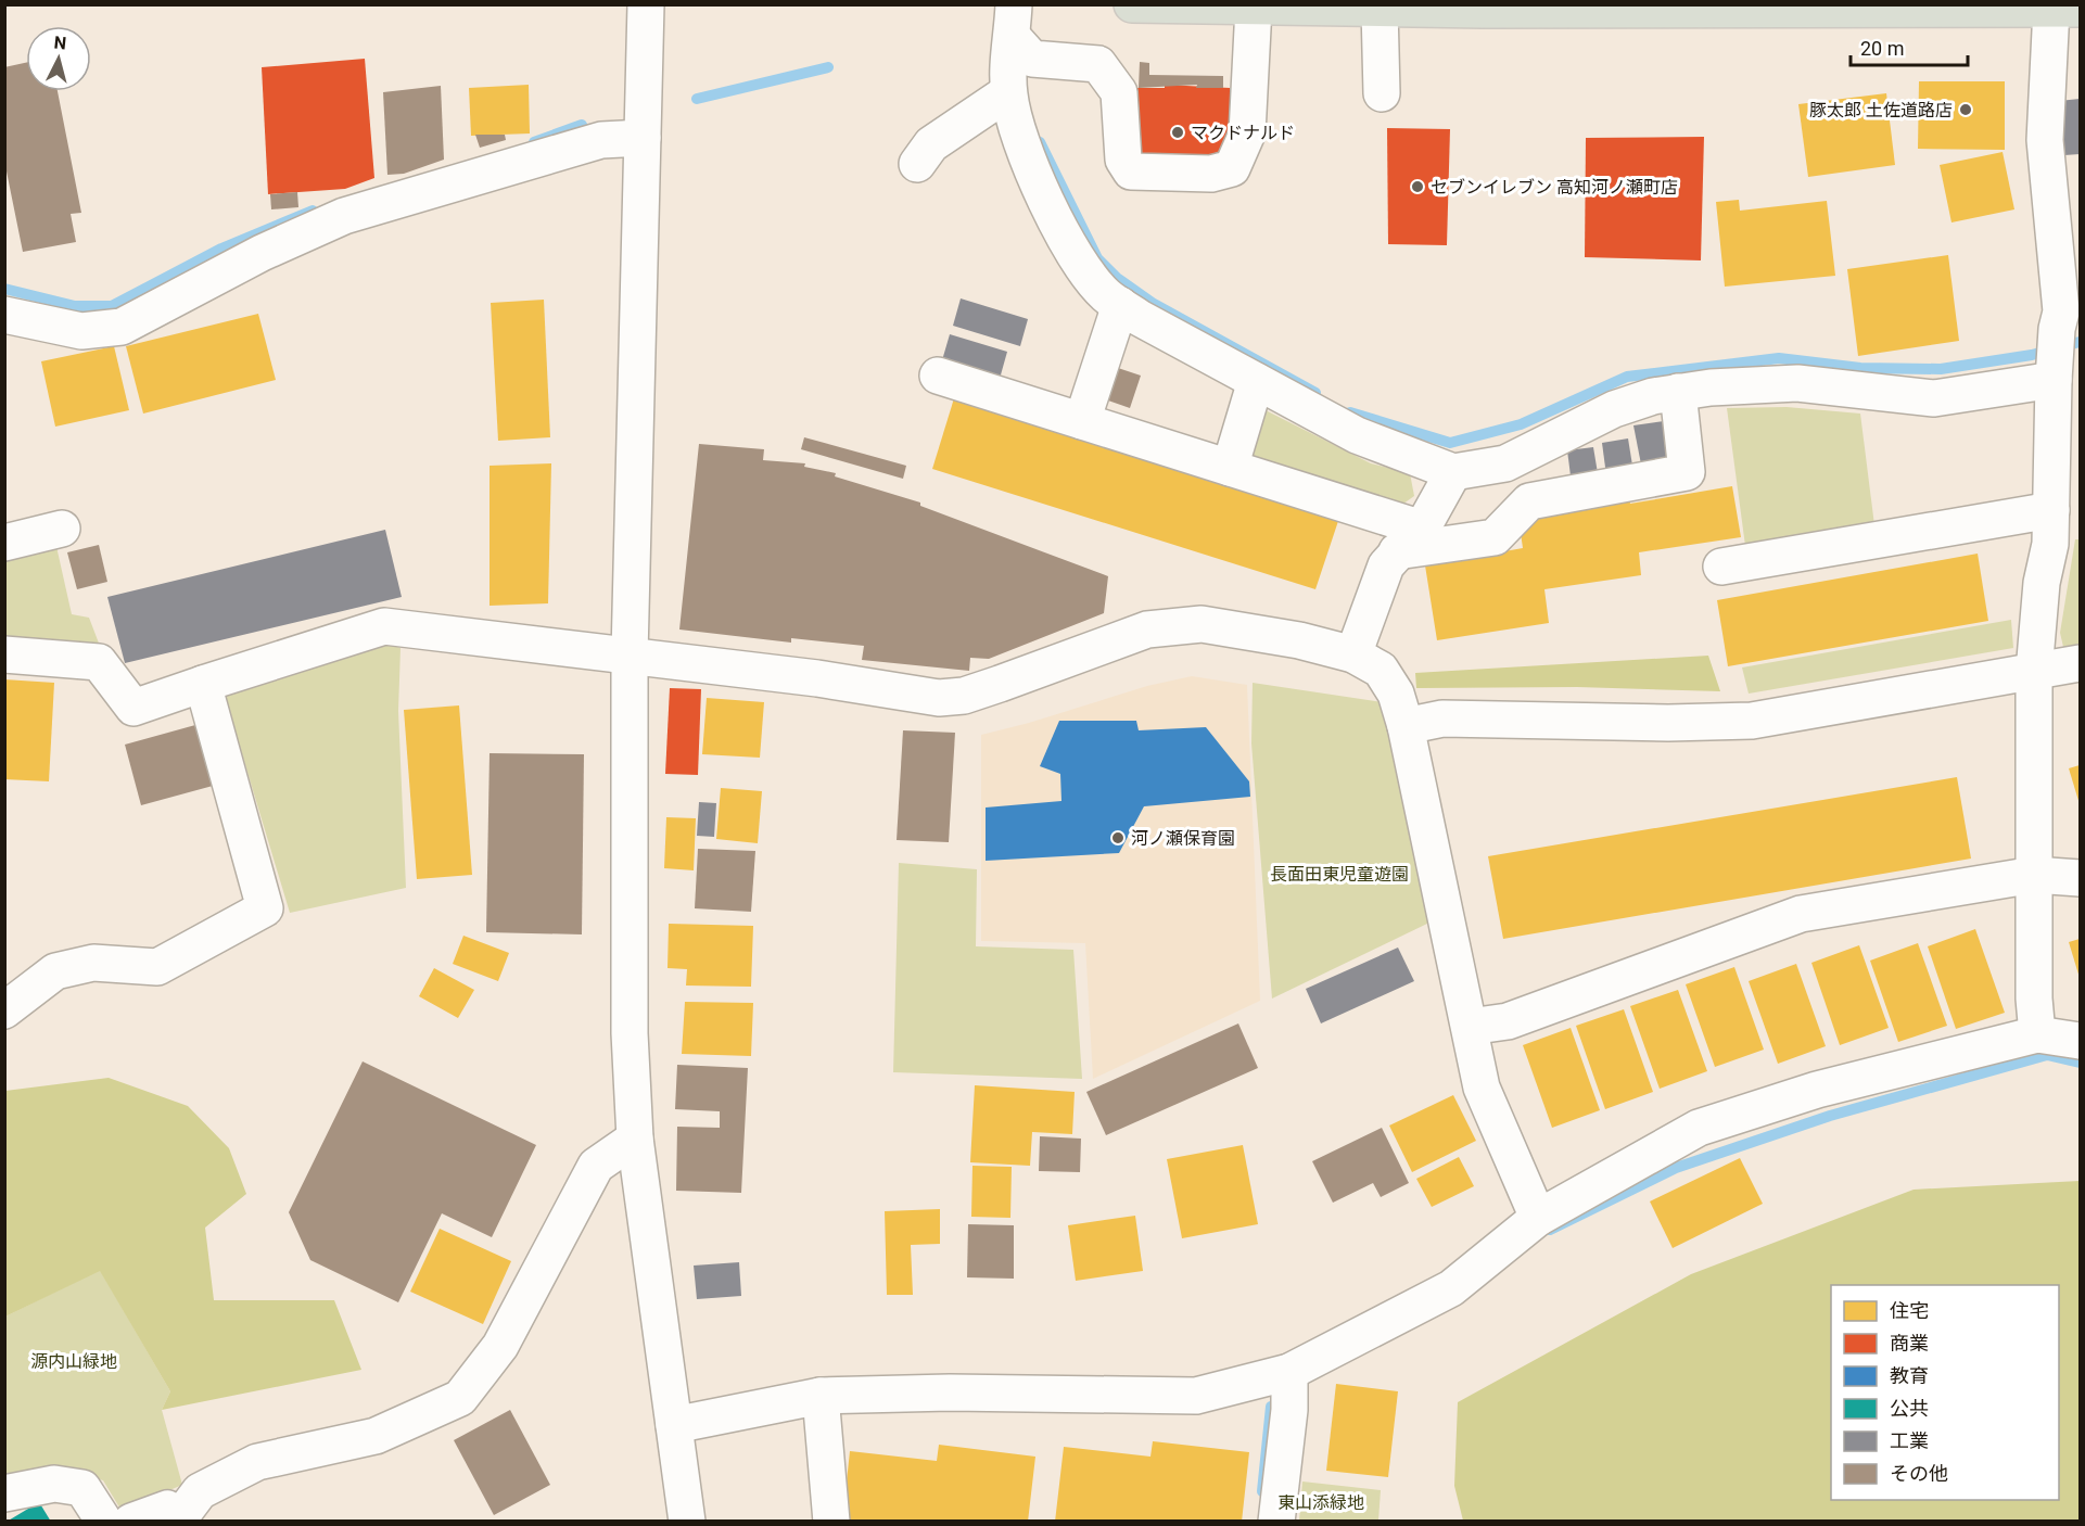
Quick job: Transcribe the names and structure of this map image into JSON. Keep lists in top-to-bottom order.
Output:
{
  "parks": ["長面田東児童遊園", "源内山緑地", "東山添緑地"],
  "places": [
    "豚太郎 土佐道路店",
    "マクドナルド",
    "セブンイレブン 高知河ノ瀬町店",
    "河ノ瀬保育園"
  ],
  "legend": [
    "住宅",
    "商業",
    "教育",
    "公共",
    "工業",
    "その他"
  ],
  "scale_bar": "20 m",
  "north": "top"
}
